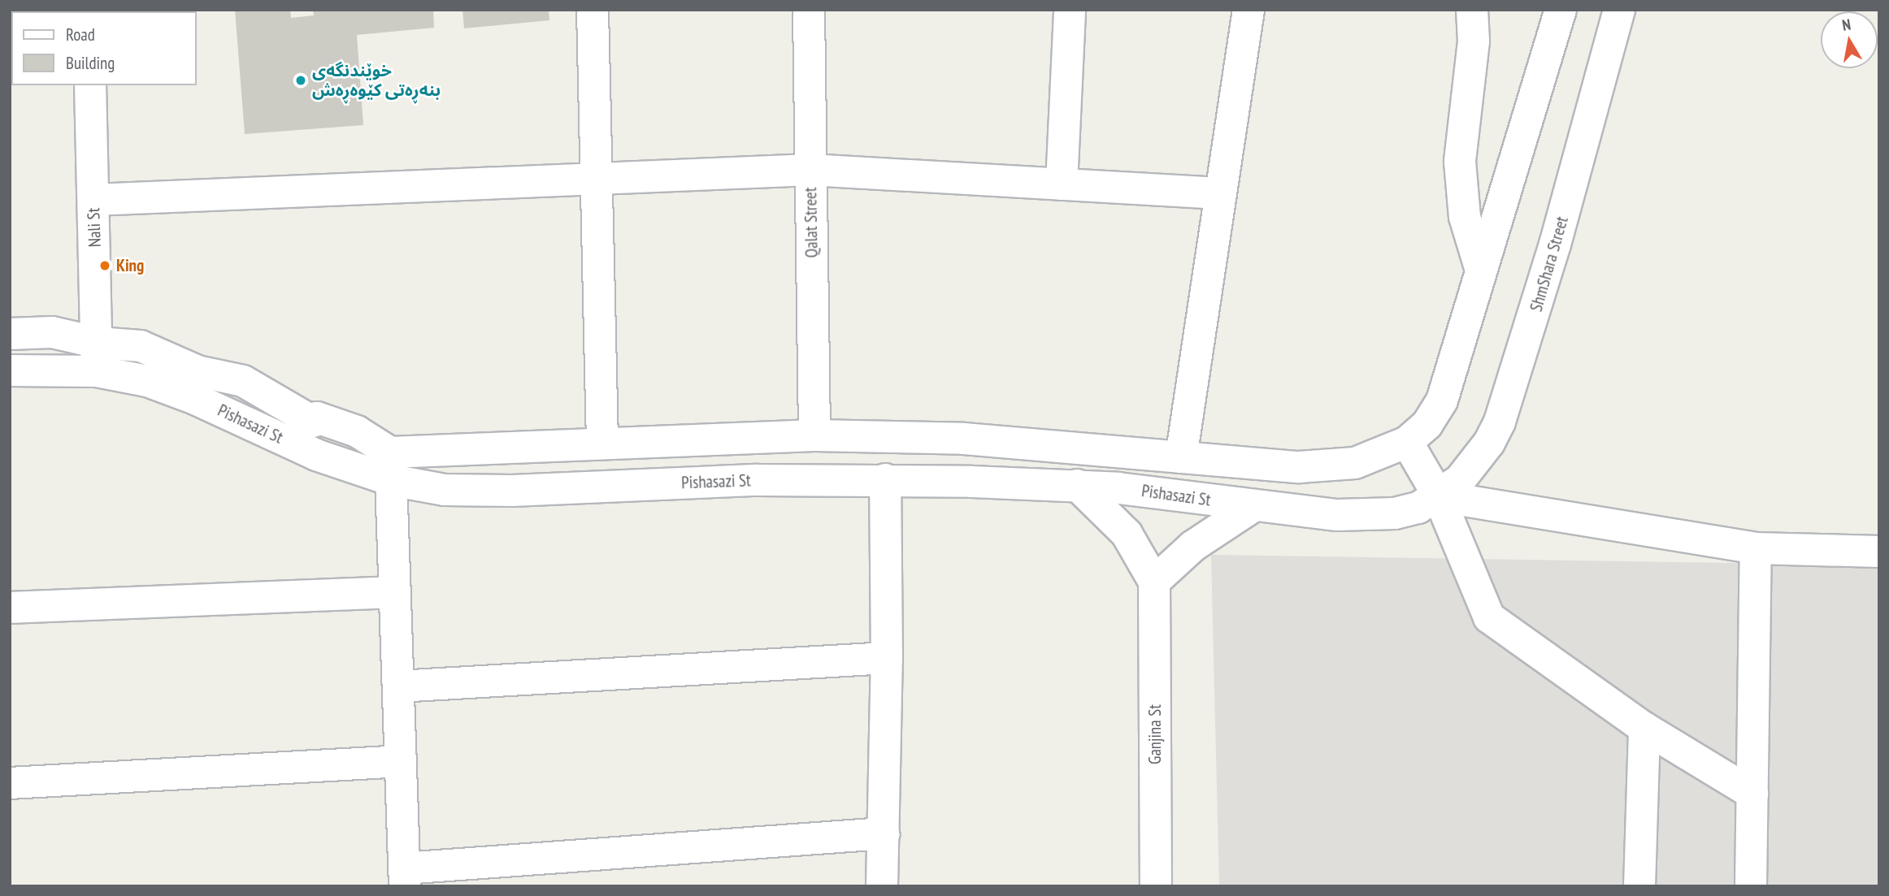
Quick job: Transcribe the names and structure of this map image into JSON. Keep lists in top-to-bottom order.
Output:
{
  "streets": {
    "street": [
      "Qalat Street",
      "Nali St",
      "ShmShara Street",
      "Pishasazi St",
      "Ganjina St"
    ]
  },
  "crossings": [
    ["Nali St", "Pishasazi St"],
    ["ShmShara Street", "Pishasazi St"],
    ["Pishasazi St", "Ganjina St"]
  ],
  "places": ["خوێندنگەی بنەڕەتی کێوەڕەش", "King"],
  "legend": ["Road", "Building"],
  "north": "top"
}
